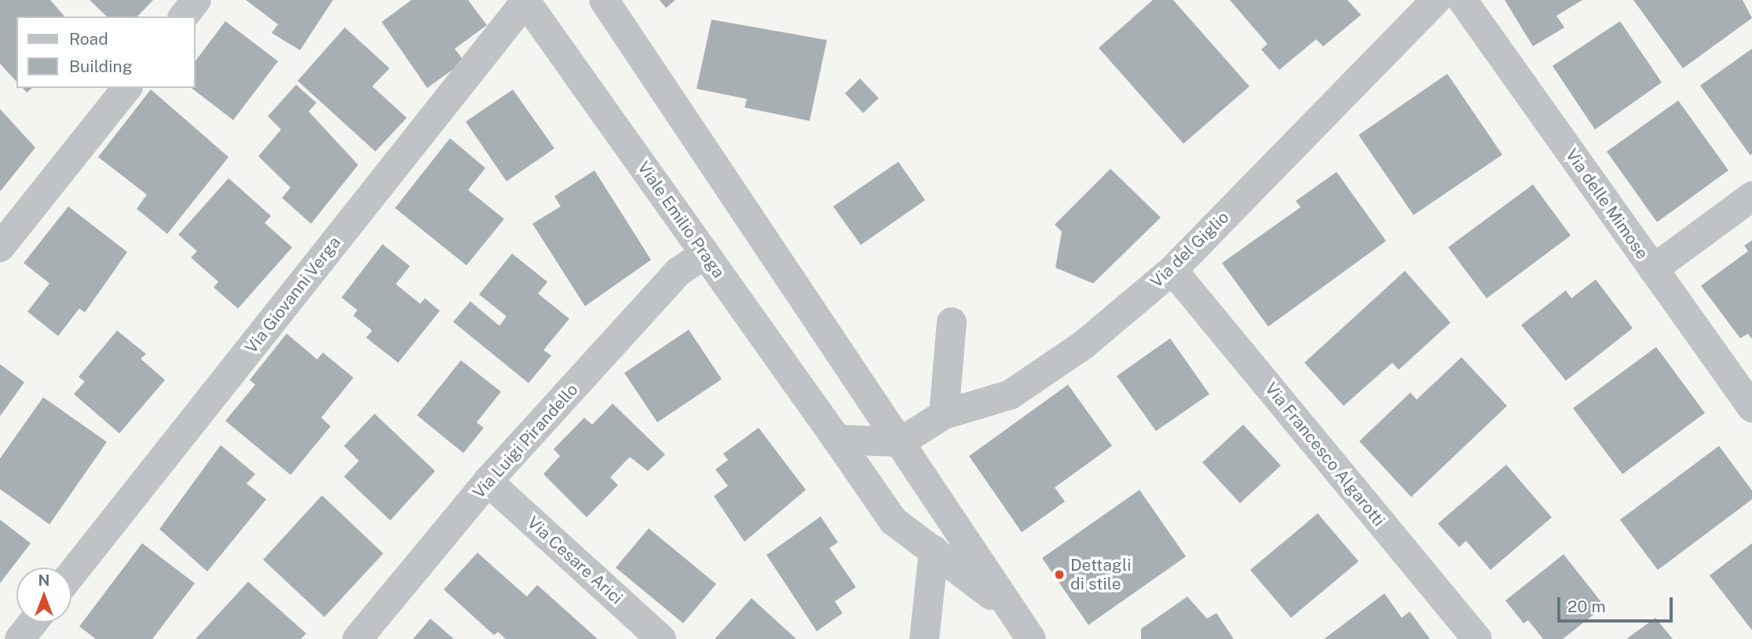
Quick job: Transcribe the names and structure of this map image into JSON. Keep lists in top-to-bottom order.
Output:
{
  "streets": {
    "street": [
      "Via delle Mimose",
      "Viale Emilio Praga",
      "Via del Giglio",
      "Via Giovanni Verga",
      "Via Luigi Pirandello",
      "Via Francesco Algarotti",
      "Via Cesare Arici"
    ]
  },
  "crossings": [
    ["Viale Emilio Praga", "Via del Giglio"],
    ["Viale Emilio Praga", "Via Giovanni Verga"],
    ["Viale Emilio Praga", "Via Luigi Pirandello"],
    ["Via del Giglio", "Via Francesco Algarotti"],
    ["Via Luigi Pirandello", "Via Cesare Arici"]
  ],
  "places": ["Dettagli di stile"],
  "legend": ["Road", "Building"],
  "scale_bar": "20 m",
  "north": "top"
}
